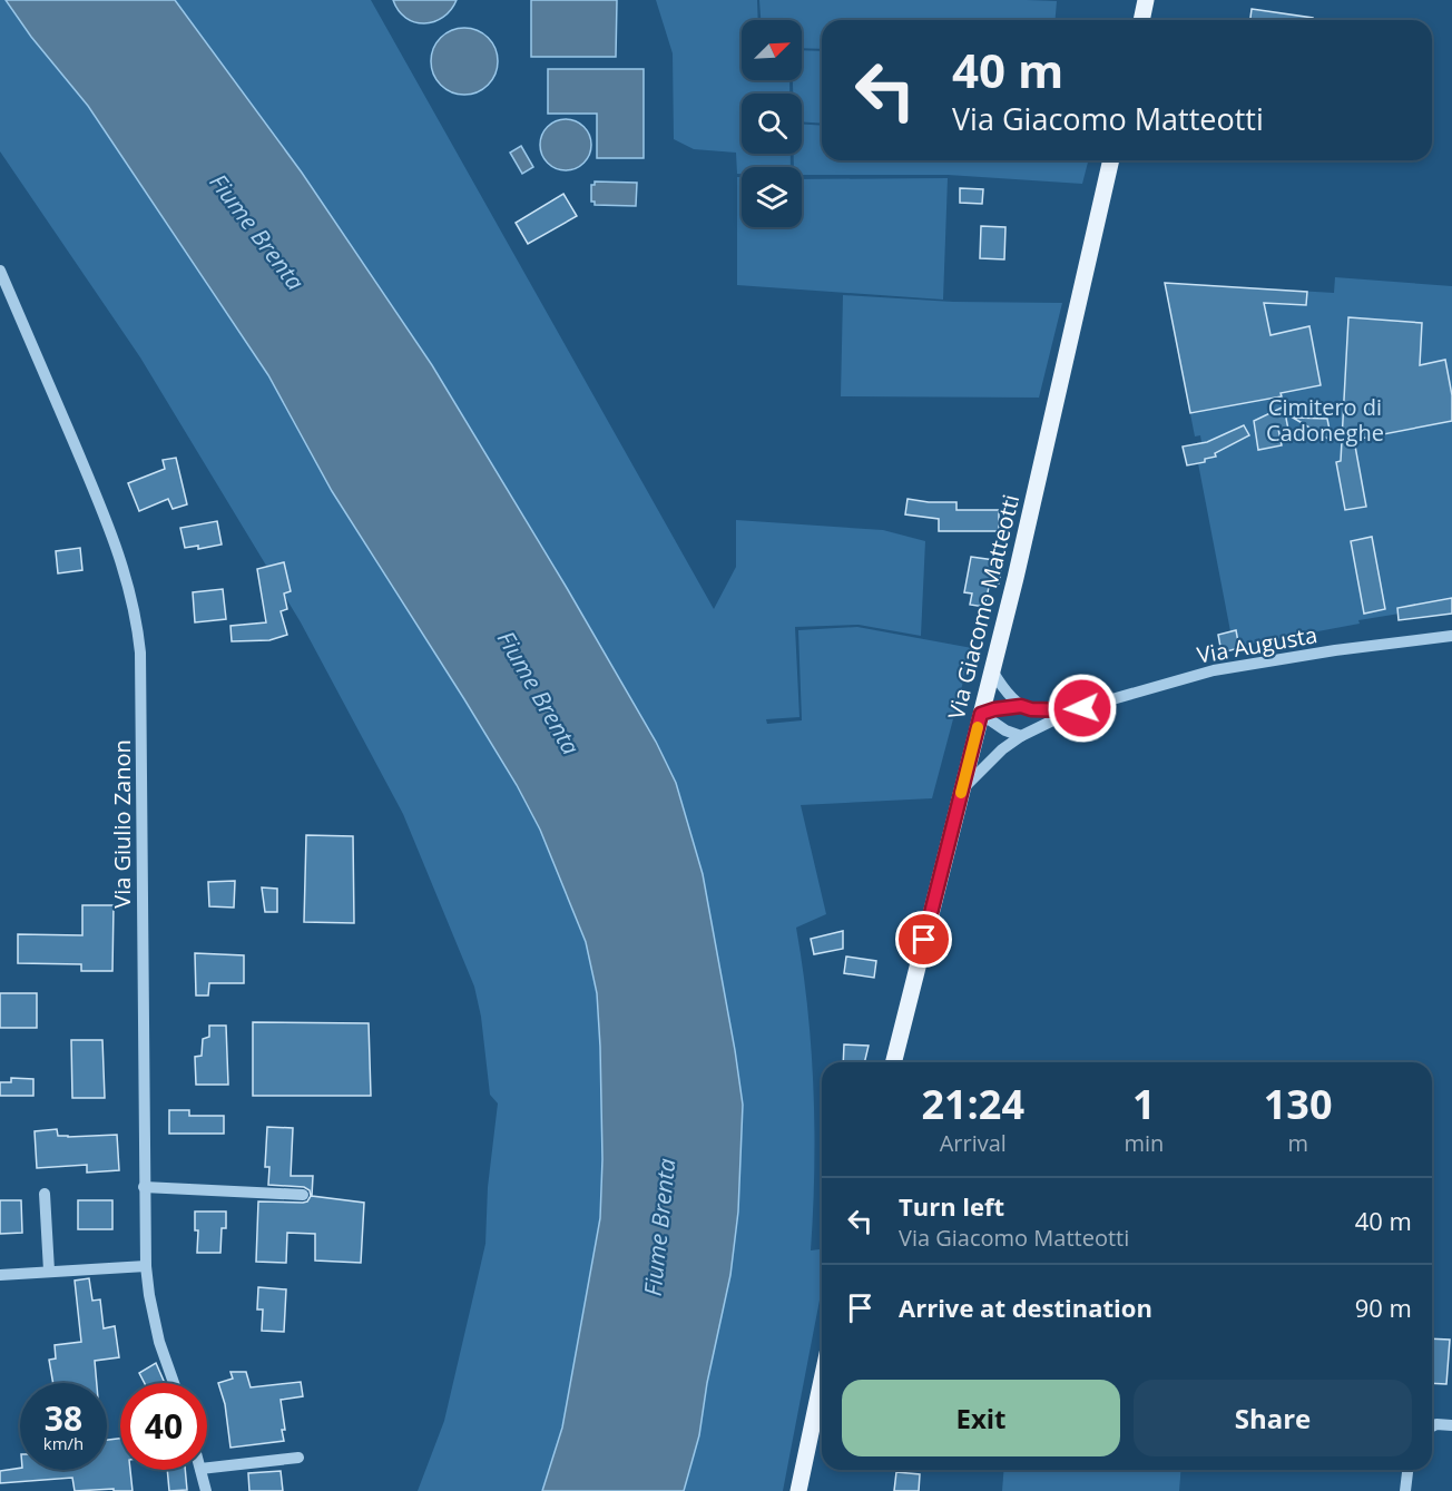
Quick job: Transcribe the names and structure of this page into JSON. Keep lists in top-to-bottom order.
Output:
{
  "streets": {
    "main road": ["Via Giacomo Matteotti"],
    "street": ["Via Augusta", "Via Giulio Zanon"]
  },
  "crossings": [
    ["Via Giacomo Matteotti", "Via Augusta"]
  ],
  "water": ["Fiume Brenta"],
  "parks": ["Cimitero di Cadoneghe"],
  "north": "top right",
  "page": {
    "turn": ["40 m", "Via Giacomo Matteotti"],
    "eta": [
      "21:24",
      "Arrival",
      "1",
      "min",
      "130",
      "m"
    ],
    "list": [
      {
        "name": "Turn left",
        "note": "Via Giacomo Matteotti",
        "value": "40 m"
      },
      {
        "name": "Arrive at destination",
        "value": "90 m"
      }
    ],
    "buttons": ["Exit", "Share"],
    "speed": "38 km/h",
    "limit": "40"
  }
}
